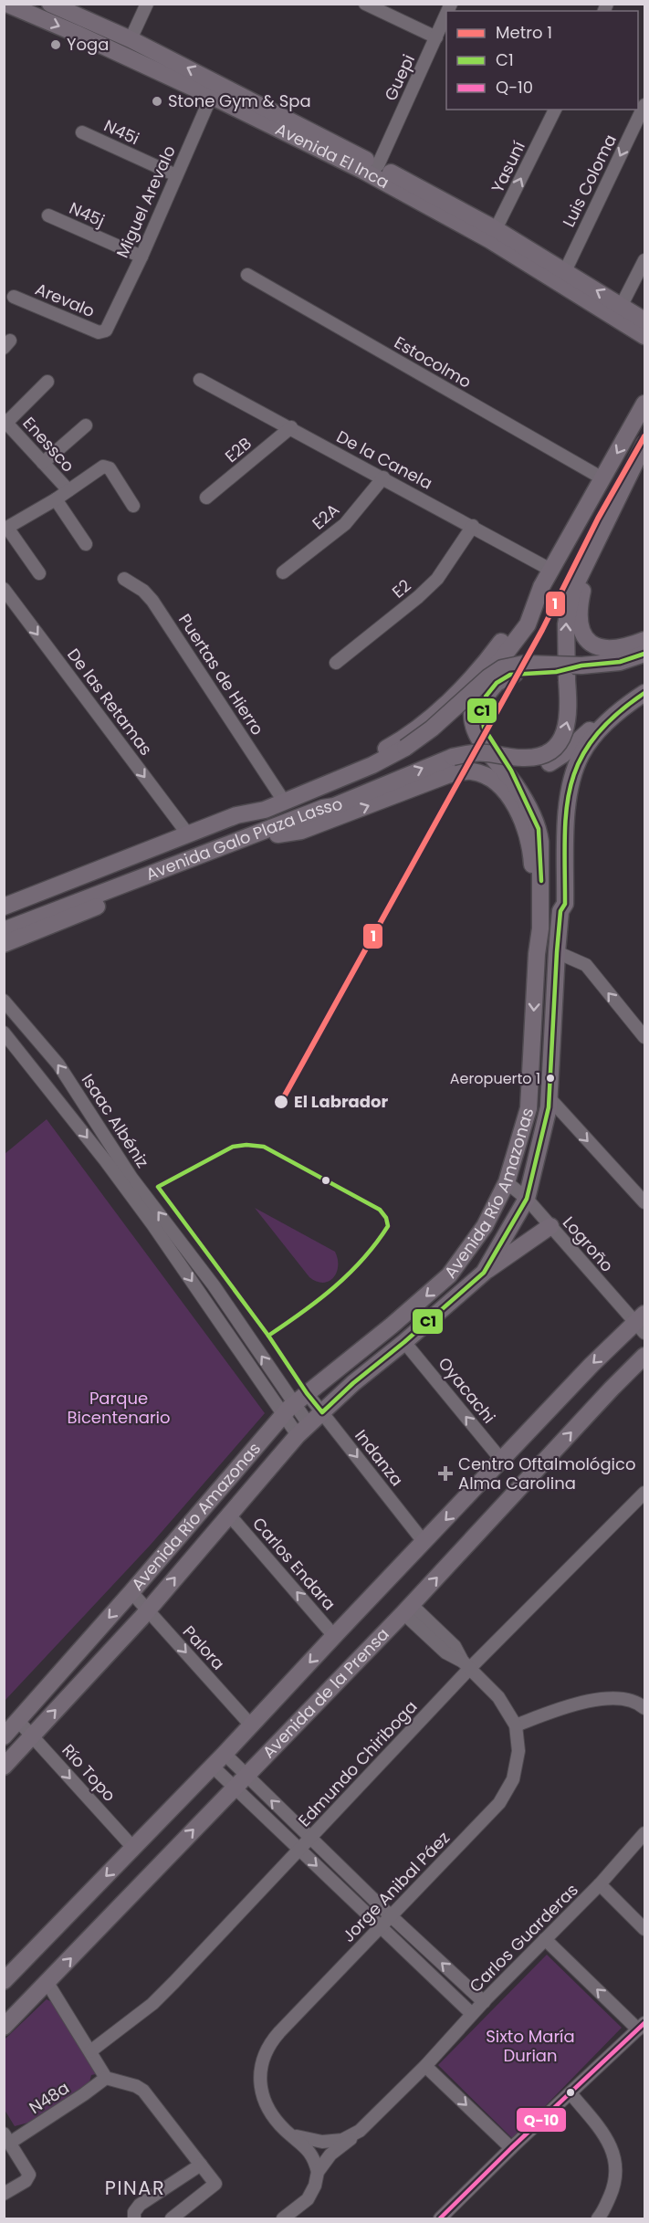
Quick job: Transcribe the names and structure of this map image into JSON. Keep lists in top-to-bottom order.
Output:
{
  "streets": {
    "main road": [
      "Avenida El Inca",
      "Avenida Galo Plaza Lasso",
      "Avenida Río Amazonas",
      "Avenida de la Prensa"
    ],
    "street": [
      "Guepi",
      "N45i",
      "Yasuní",
      "Luis Coloma",
      "Miguel Arevalo",
      "N45j",
      "Arevalo",
      "Estocolmo",
      "Enessco",
      "E2B",
      "De la Canela",
      "E2A",
      "E2",
      "Puertas de Hierro",
      "De las Retamas",
      "Isaac Albéniz",
      "Logroño",
      "Oyacachi",
      "Indanza",
      "Carlos Endara",
      "Palora",
      "Edmundo Chiriboga",
      "Río Topo",
      "Jorge Anibal Páez",
      "Carlos Guarderas",
      "N48a"
    ]
  },
  "crossings": [
    ["Guepi", "Avenida El Inca"],
    ["N45i", "Miguel Arevalo"],
    ["Avenida El Inca", "Yasuní"],
    ["Avenida El Inca", "Luis Coloma"],
    ["Avenida El Inca", "Miguel Arevalo"],
    ["Miguel Arevalo", "N45j"],
    ["Miguel Arevalo", "Arevalo"],
    ["Estocolmo", "Avenida Río Amazonas"],
    ["E2B", "De la Canela"],
    ["De la Canela", "E2A"],
    ["De la Canela", "E2"],
    ["De la Canela", "Avenida Río Amazonas"],
    ["De las Retamas", "Avenida Galo Plaza Lasso"],
    ["Isaac Albéniz", "Avenida Río Amazonas"],
    ["Isaac Albéniz", "Indanza"],
    ["Avenida Río Amazonas", "Logroño"],
    ["Avenida Río Amazonas", "Oyacachi"],
    ["Avenida Río Amazonas", "Indanza"],
    ["Avenida Río Amazonas", "Carlos Endara"],
    ["Avenida Río Amazonas", "Palora"],
    ["Avenida Río Amazonas", "Río Topo"],
    ["Logroño", "Avenida de la Prensa"],
    ["Oyacachi", "Avenida de la Prensa"],
    ["Indanza", "Avenida de la Prensa"],
    ["Carlos Endara", "Avenida de la Prensa"],
    ["Palora", "Avenida de la Prensa"],
    ["Avenida de la Prensa", "Río Topo"],
    ["Avenida de la Prensa", "Jorge Anibal Páez"],
    ["Edmundo Chiriboga", "Jorge Anibal Páez"]
  ],
  "one_way": [
    "Yasuní",
    "Luis Coloma",
    "De las Retamas",
    "Oyacachi",
    "Indanza",
    "Carlos Endara",
    "Palora",
    "Río Topo"
  ],
  "districts": ["PINAR"],
  "parks": ["Parque Bicentenario", "Sixto María Durian"],
  "places": {
    "other": [
      "Yoga",
      "Stone Gym & Spa",
      "Aeropuerto 1",
      "El Labrador"
    ],
    "health": ["Centro Oftalmológico Alma Carolina"]
  },
  "lines": ["metro line 1", "transit line C1", "transit line Q-10"],
  "legend": ["Metro 1", "C1", "Q-10"]
}
